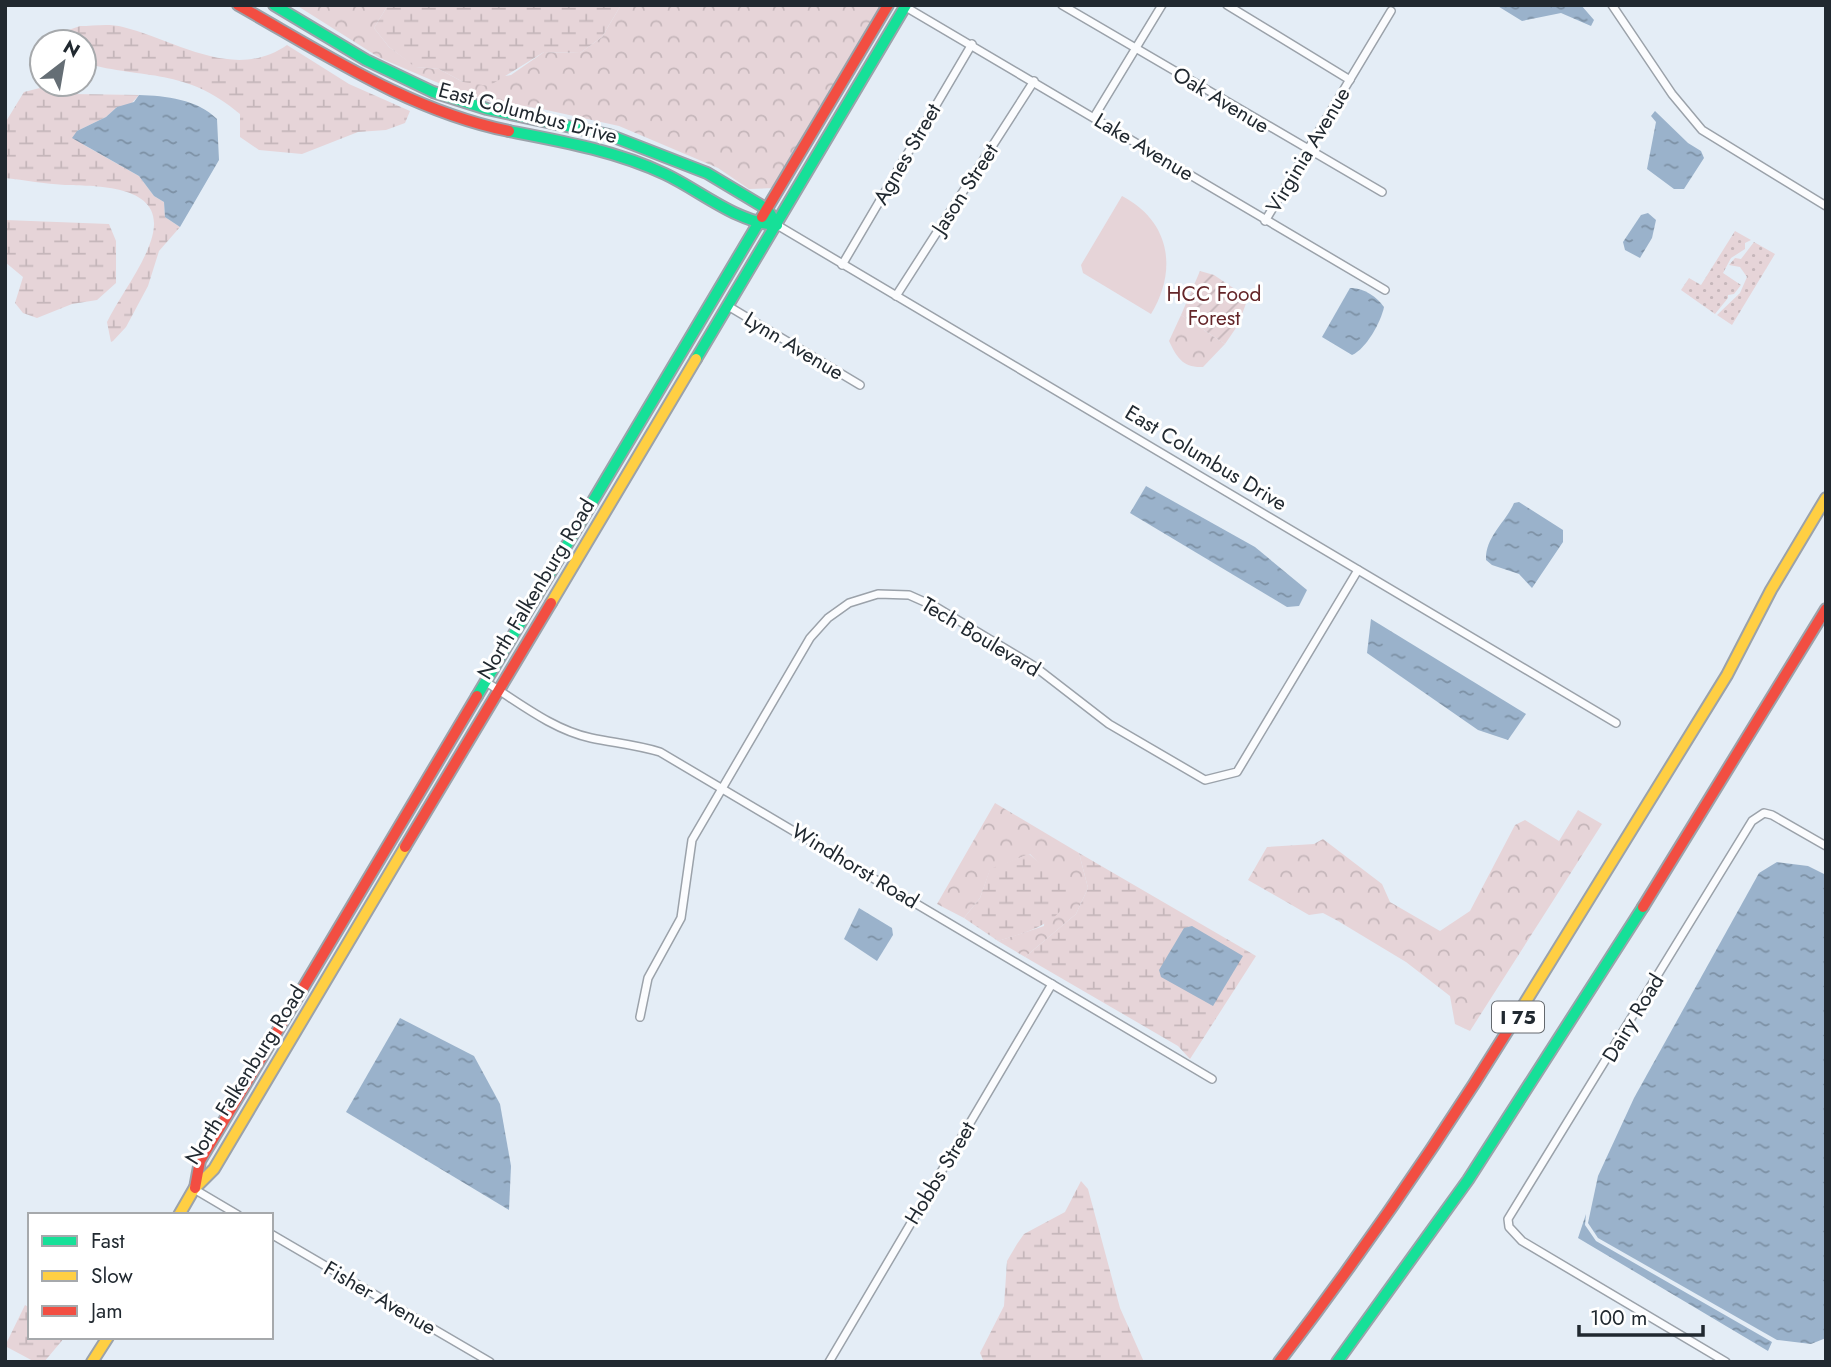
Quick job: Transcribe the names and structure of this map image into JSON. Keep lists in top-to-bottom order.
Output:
{
  "streets": {
    "main road": ["East Columbus Drive", "North Falkenburg Road", "I 75"],
    "street": [
      "Oak Avenue",
      "Lake Avenue",
      "Virginia Avenue",
      "Agnes Street",
      "Jason Street",
      "Lynn Avenue",
      "Tech Boulevard",
      "Windhorst Road",
      "Dairy Road",
      "Hobbs Street",
      "Fisher Avenue"
    ]
  },
  "crossings": [
    ["Oak Avenue", "Virginia Avenue"],
    ["East Columbus Drive", "Agnes Street"],
    ["East Columbus Drive", "Jason Street"],
    ["East Columbus Drive", "North Falkenburg Road"],
    ["East Columbus Drive", "Tech Boulevard"],
    ["Lake Avenue", "Virginia Avenue"],
    ["Lake Avenue", "Agnes Street"],
    ["Lake Avenue", "Jason Street"],
    ["Lake Avenue", "North Falkenburg Road"],
    ["Lynn Avenue", "North Falkenburg Road"],
    ["North Falkenburg Road", "Windhorst Road"],
    ["Tech Boulevard", "Windhorst Road"],
    ["Windhorst Road", "Hobbs Street"]
  ],
  "parks": ["HCC Food Forest"],
  "legend": ["Fast", "Slow", "Jam"],
  "scale_bar": "100 m",
  "north": "top right"
}
